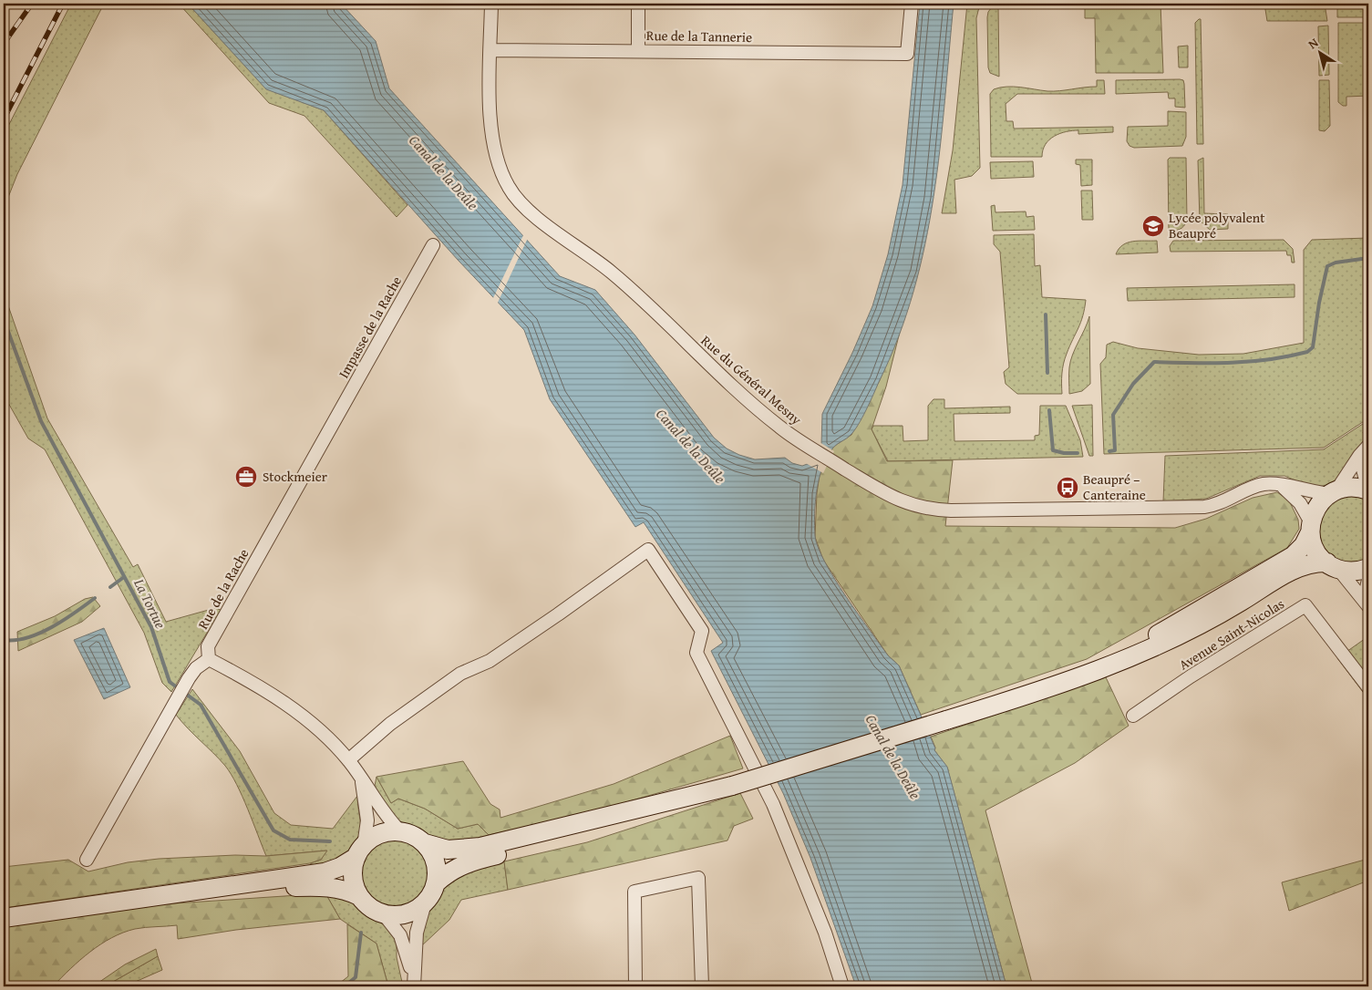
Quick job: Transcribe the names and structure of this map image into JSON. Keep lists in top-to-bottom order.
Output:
{
  "streets": {
    "street": [
      "Rue de la Tannerie",
      "Impasse de la Rache",
      "Rue du Général Mesny",
      "Rue de la Rache",
      "Avenue Saint-Nicolas"
    ]
  },
  "crossings": [
    ["Rue de la Tannerie", "Rue du Général Mesny"],
    ["Impasse de la Rache", "Rue de la Rache"]
  ],
  "water": ["Canal de la Deûle", "La Tortue"],
  "places": {
    "school or university": ["Lycée polyvalent Beaupré"],
    "office": ["Stockmeier"],
    "bus stop": ["Beaupré – Canteraine"]
  },
  "north": "top left"
}
